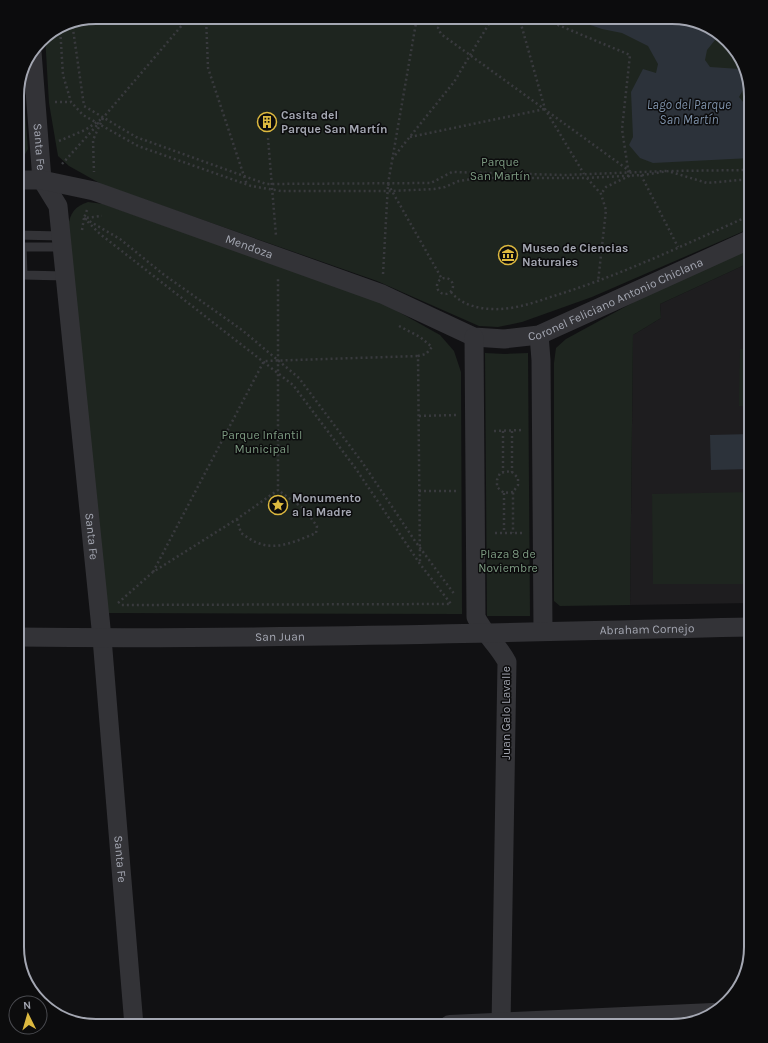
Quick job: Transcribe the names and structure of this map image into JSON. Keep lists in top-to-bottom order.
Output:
{
  "streets": {
    "street": [
      "Santa Fe",
      "Mendoza",
      "Coronel Feliciano Antonio Chiclana",
      "Abraham Cornejo",
      "San Juan",
      "Juan Galo Lavalle"
    ]
  },
  "crossings": [
    ["Santa Fe", "Mendoza"],
    ["Santa Fe", "San Juan"],
    ["Mendoza", "Coronel Feliciano Antonio Chiclana"],
    ["Abraham Cornejo", "San Juan"],
    ["San Juan", "Juan Galo Lavalle"]
  ],
  "water": ["Lago del Parque San Martín"],
  "parks": ["Parque San Martín", "Parque Infantil Municipal", "Plaza 8 de Noviembre"],
  "places": {
    "building": ["Casita del Parque San Martín"],
    "museum": ["Museo de Ciencias Naturales"],
    "place": ["Monumento a la Madre"]
  },
  "north": "top"
}
